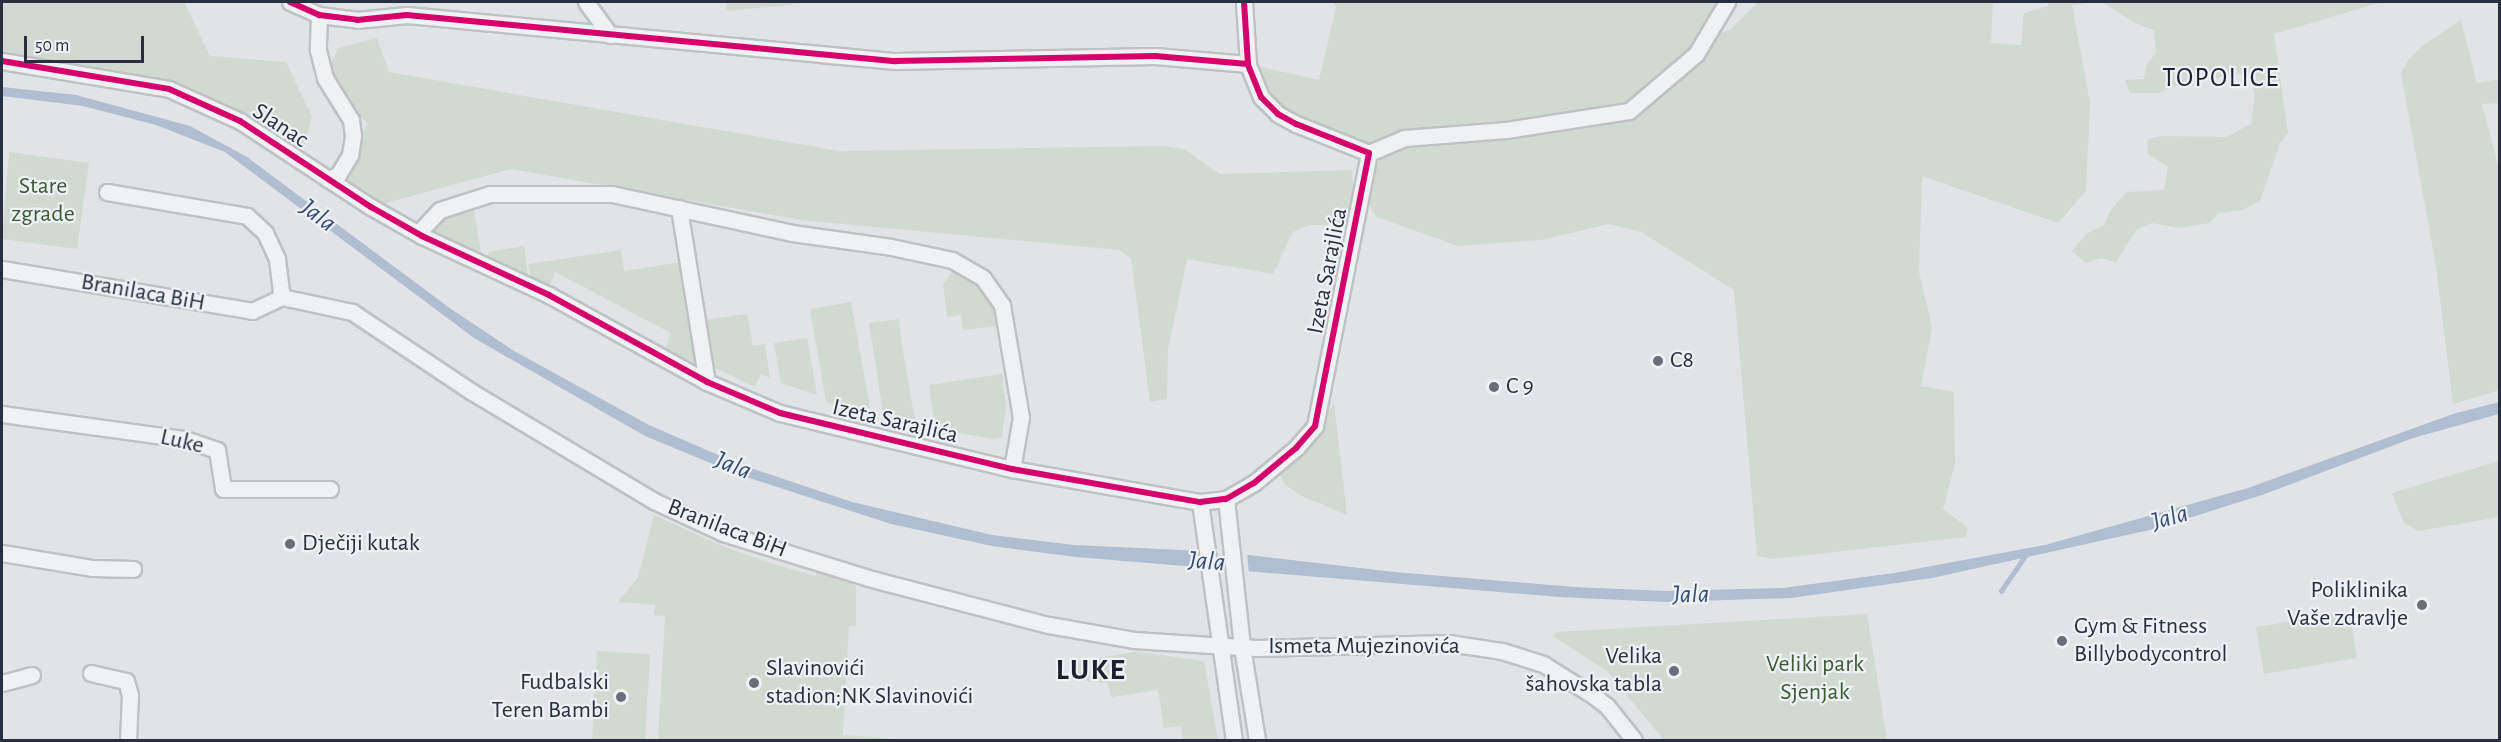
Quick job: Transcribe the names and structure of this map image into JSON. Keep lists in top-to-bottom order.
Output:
{
  "streets": {
    "street": [
      "Slanac",
      "Izeta Sarajlića",
      "Branilaca BiH",
      "Luke",
      "Ismeta Mujezinovića"
    ]
  },
  "crossings": [
    ["Slanac", "Izeta Sarajlića"],
    ["Izeta Sarajlića", "Ismeta Mujezinovića"],
    ["Branilaca BiH", "Ismeta Mujezinovića"]
  ],
  "districts": ["TOPOLICE", "LUKE"],
  "water": ["Jala"],
  "parks": ["Stare zgrade", "Veliki park Sjenjak"],
  "places": [
    "C8",
    "C 9",
    "Dječiji kutak",
    "Poliklinika Vaše zdravlje",
    "Gym & Fitness Billybodycontrol",
    "Velika šahovska tabla",
    "Slavinovići stadion;NK Slavinovići",
    "Fudbalski Teren Bambi"
  ],
  "scale_bar": "50 m"
}
